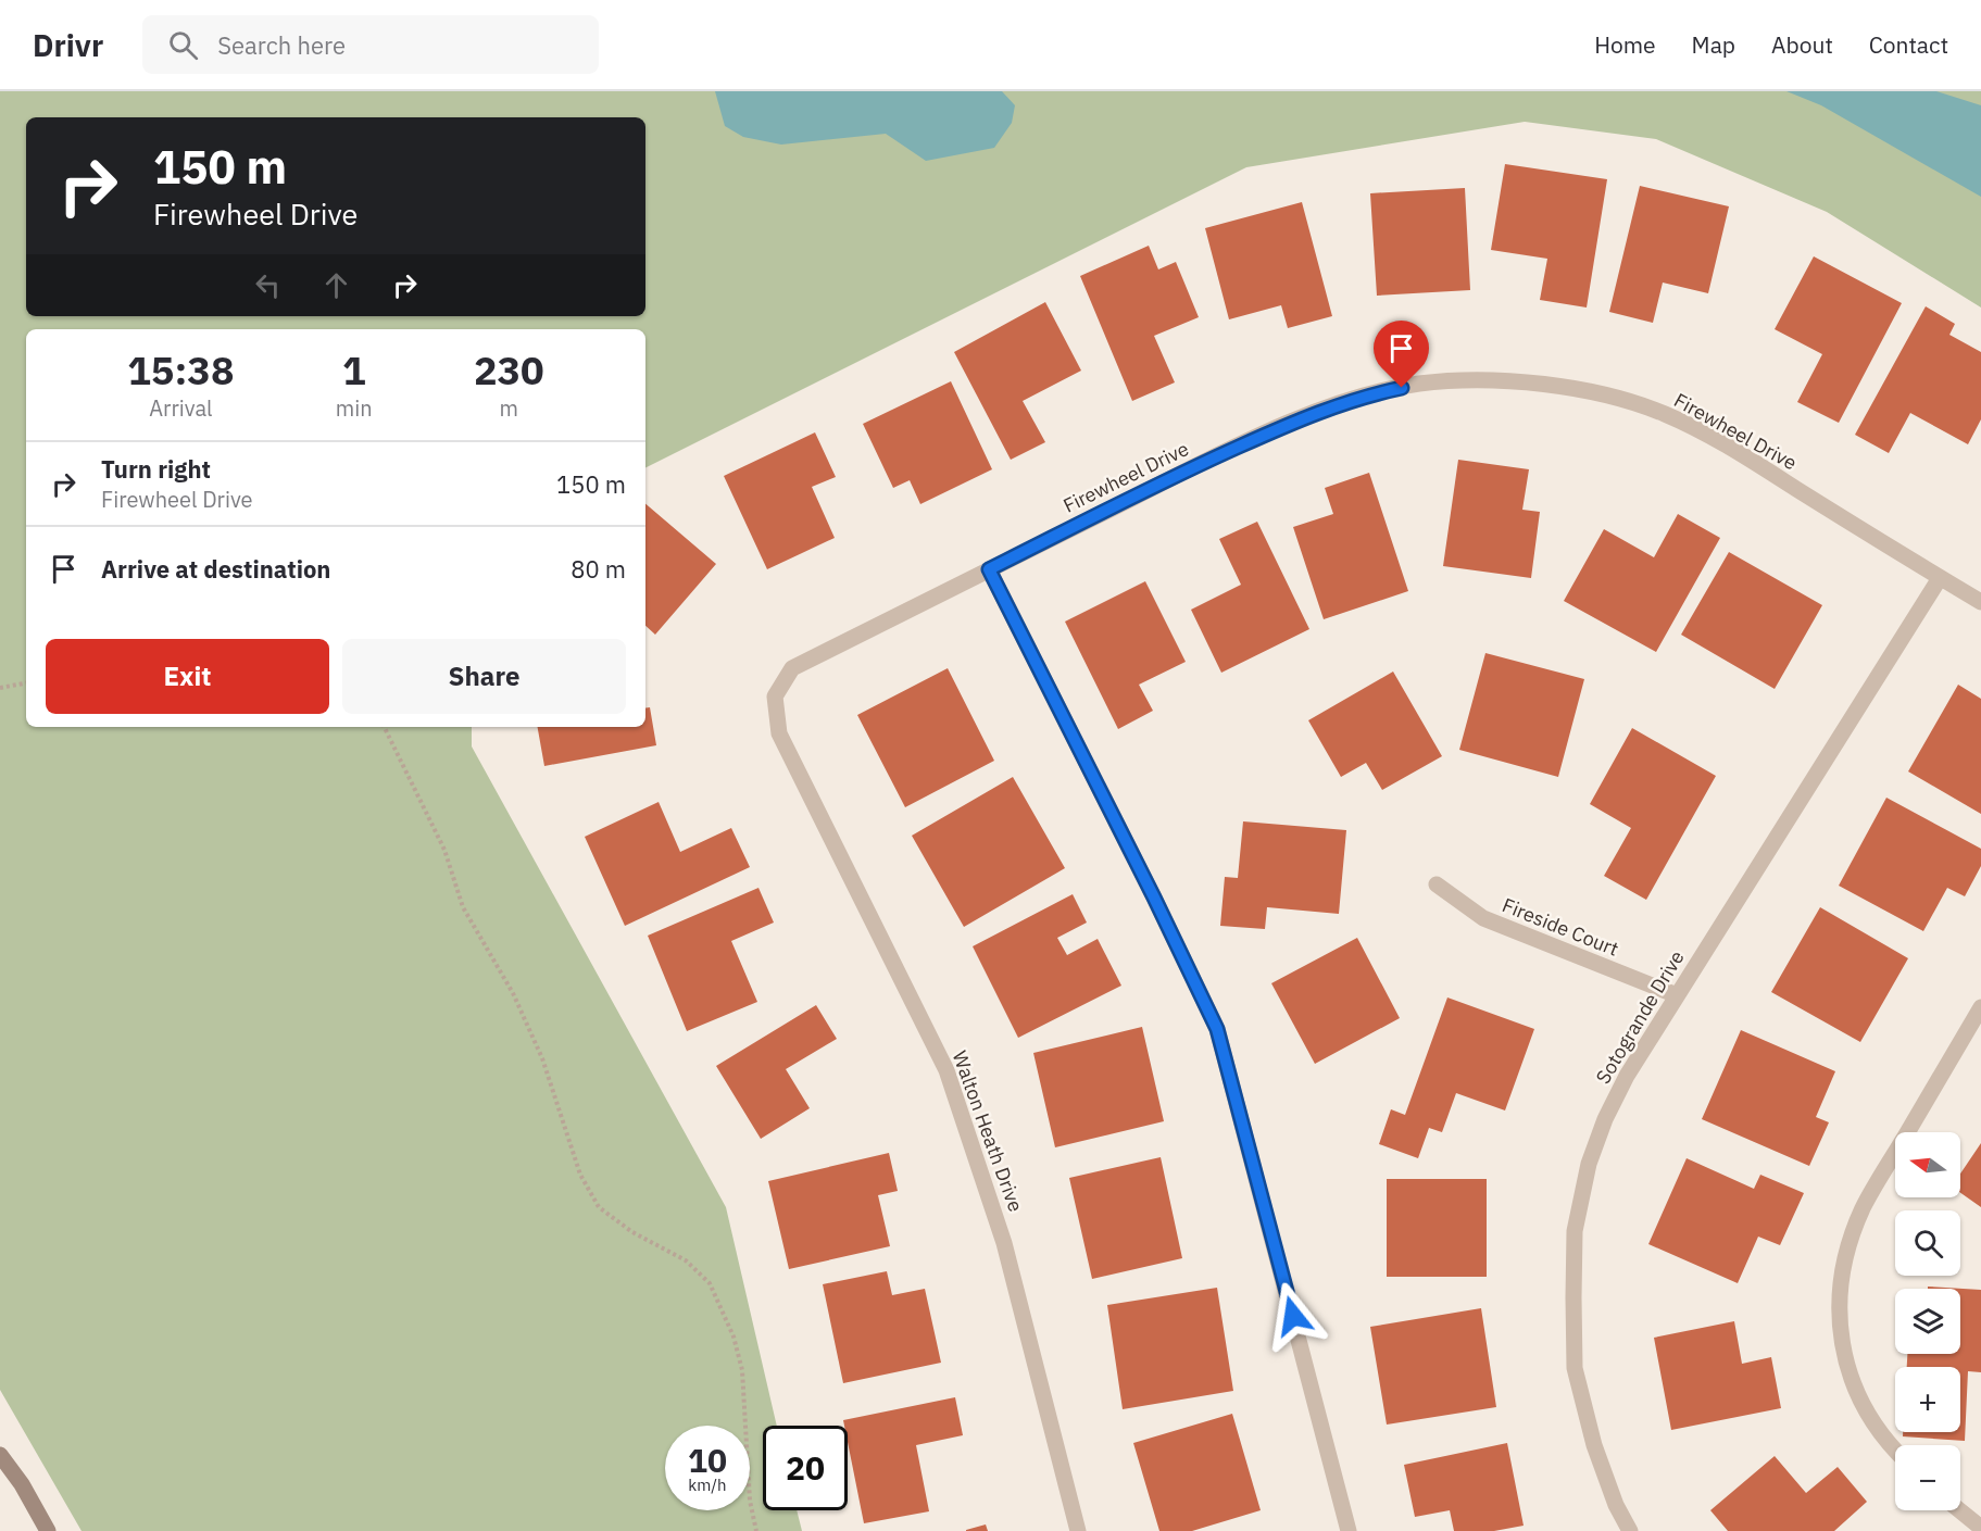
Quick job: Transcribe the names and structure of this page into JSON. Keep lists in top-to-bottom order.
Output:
{
  "streets": {
    "street": [
      "Firewheel Drive",
      "Fireside Court",
      "Sotogrande Drive",
      "Walton Heath Drive"
    ]
  },
  "crossings": [
    ["Firewheel Drive", "Sotogrande Drive"],
    ["Firewheel Drive", "Walton Heath Drive"],
    ["Fireside Court", "Sotogrande Drive"]
  ],
  "north": "left",
  "page": {
    "header": "Drivr",
    "search": "Search here",
    "nav": [
      "Home",
      "Map",
      "About",
      "Contact"
    ],
    "turn": ["150 m", "Firewheel Drive"],
    "eta": [
      "15:38",
      "Arrival",
      "1",
      "min",
      "230",
      "m"
    ],
    "list": [
      {
        "name": "Turn right",
        "note": "Firewheel Drive",
        "value": "150 m"
      },
      {
        "name": "Arrive at destination",
        "value": "80 m"
      }
    ],
    "buttons": ["Exit", "Share"],
    "map_buttons": ["+", "−"],
    "speed": "10 km/h",
    "limit": "20"
  }
}
